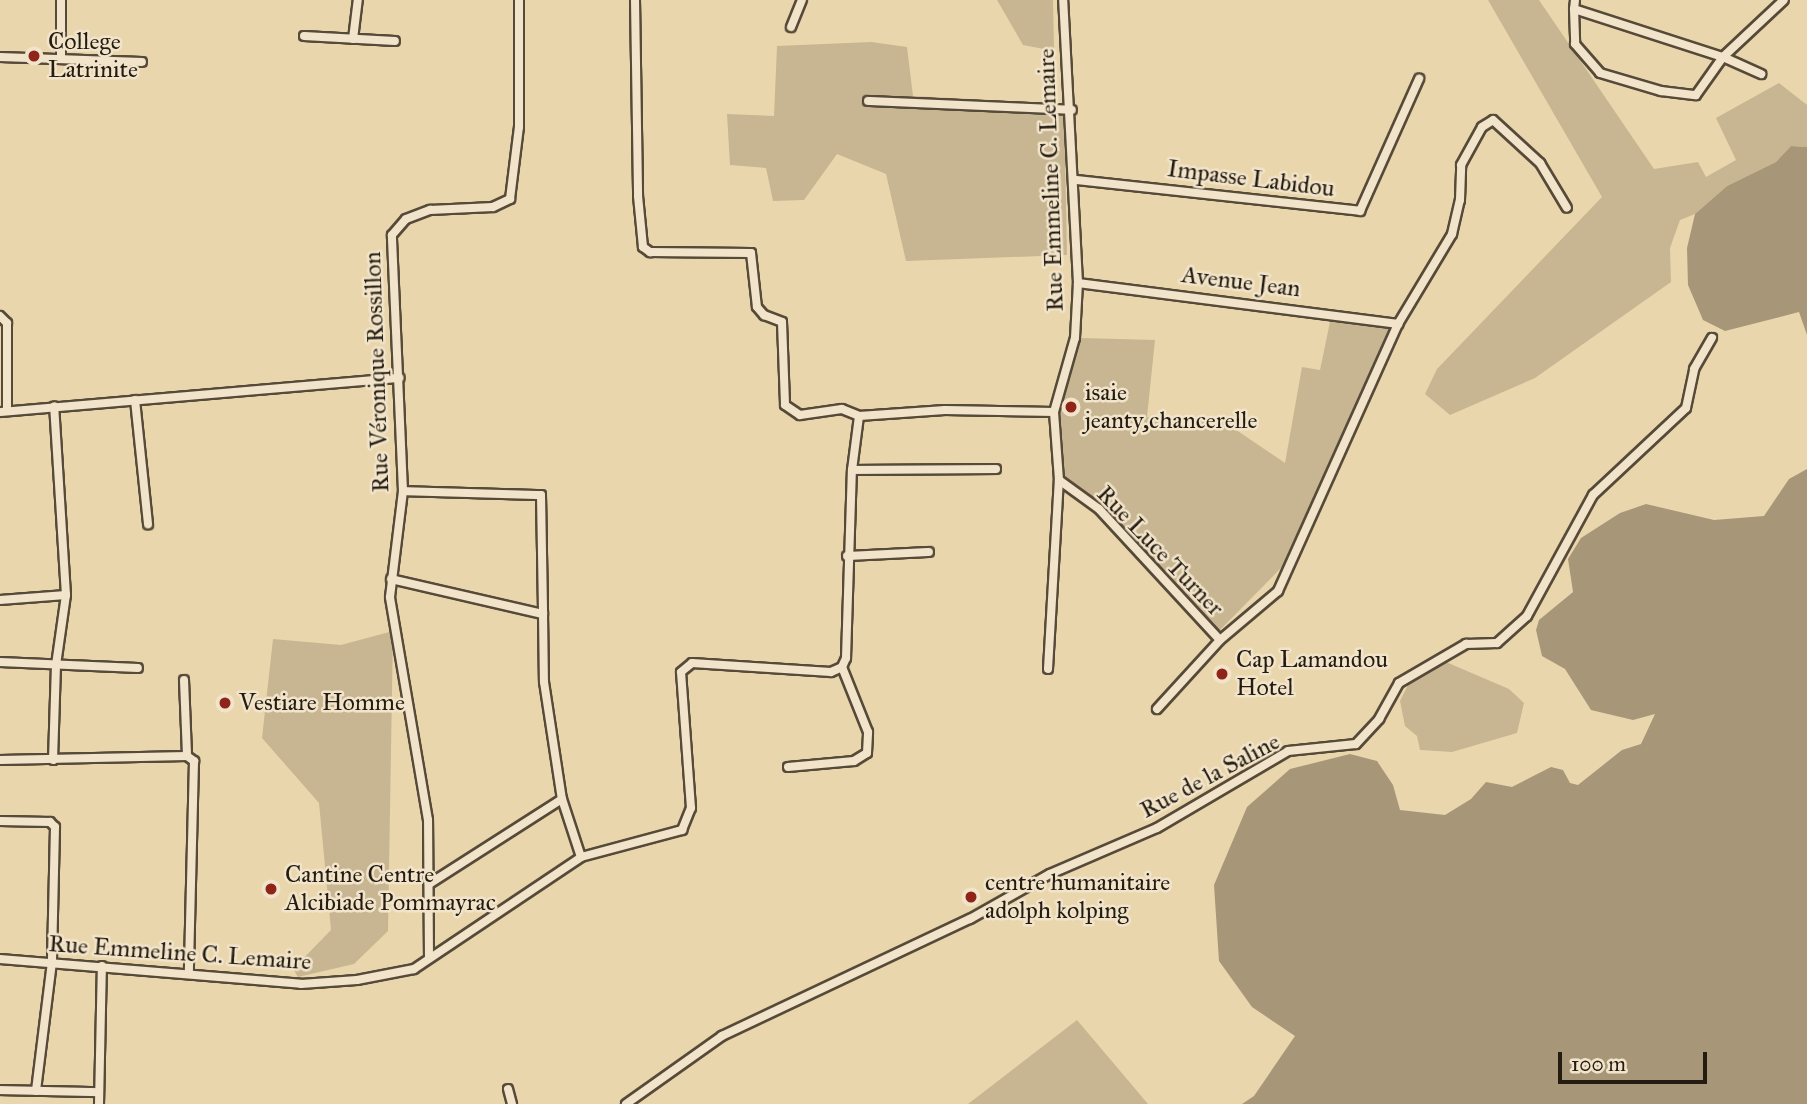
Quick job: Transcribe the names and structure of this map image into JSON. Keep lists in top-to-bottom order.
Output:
{
  "streets": {
    "street": [
      "Impasse Labidou",
      "Rue Emmeline C. Lemaire",
      "Avenue Jean",
      "Rue Véronique Rossillon",
      "Rue Luce Turner",
      "Rue de la Saline"
    ]
  },
  "crossings": [
    ["Impasse Labidou", "Rue Emmeline C. Lemaire"],
    ["Rue Emmeline C. Lemaire", "Avenue Jean"],
    ["Rue Emmeline C. Lemaire", "Rue Véronique Rossillon"]
  ],
  "places": [
    "College Latrinite",
    "isaie jeanty,chancerelle",
    "Cap Lamandou Hotel",
    "Vestiare Homme",
    "Cantine Centre Alcibiade Pommayrac",
    "centre humanitaire adolph kolping"
  ],
  "scale_bar": "100 m"
}
